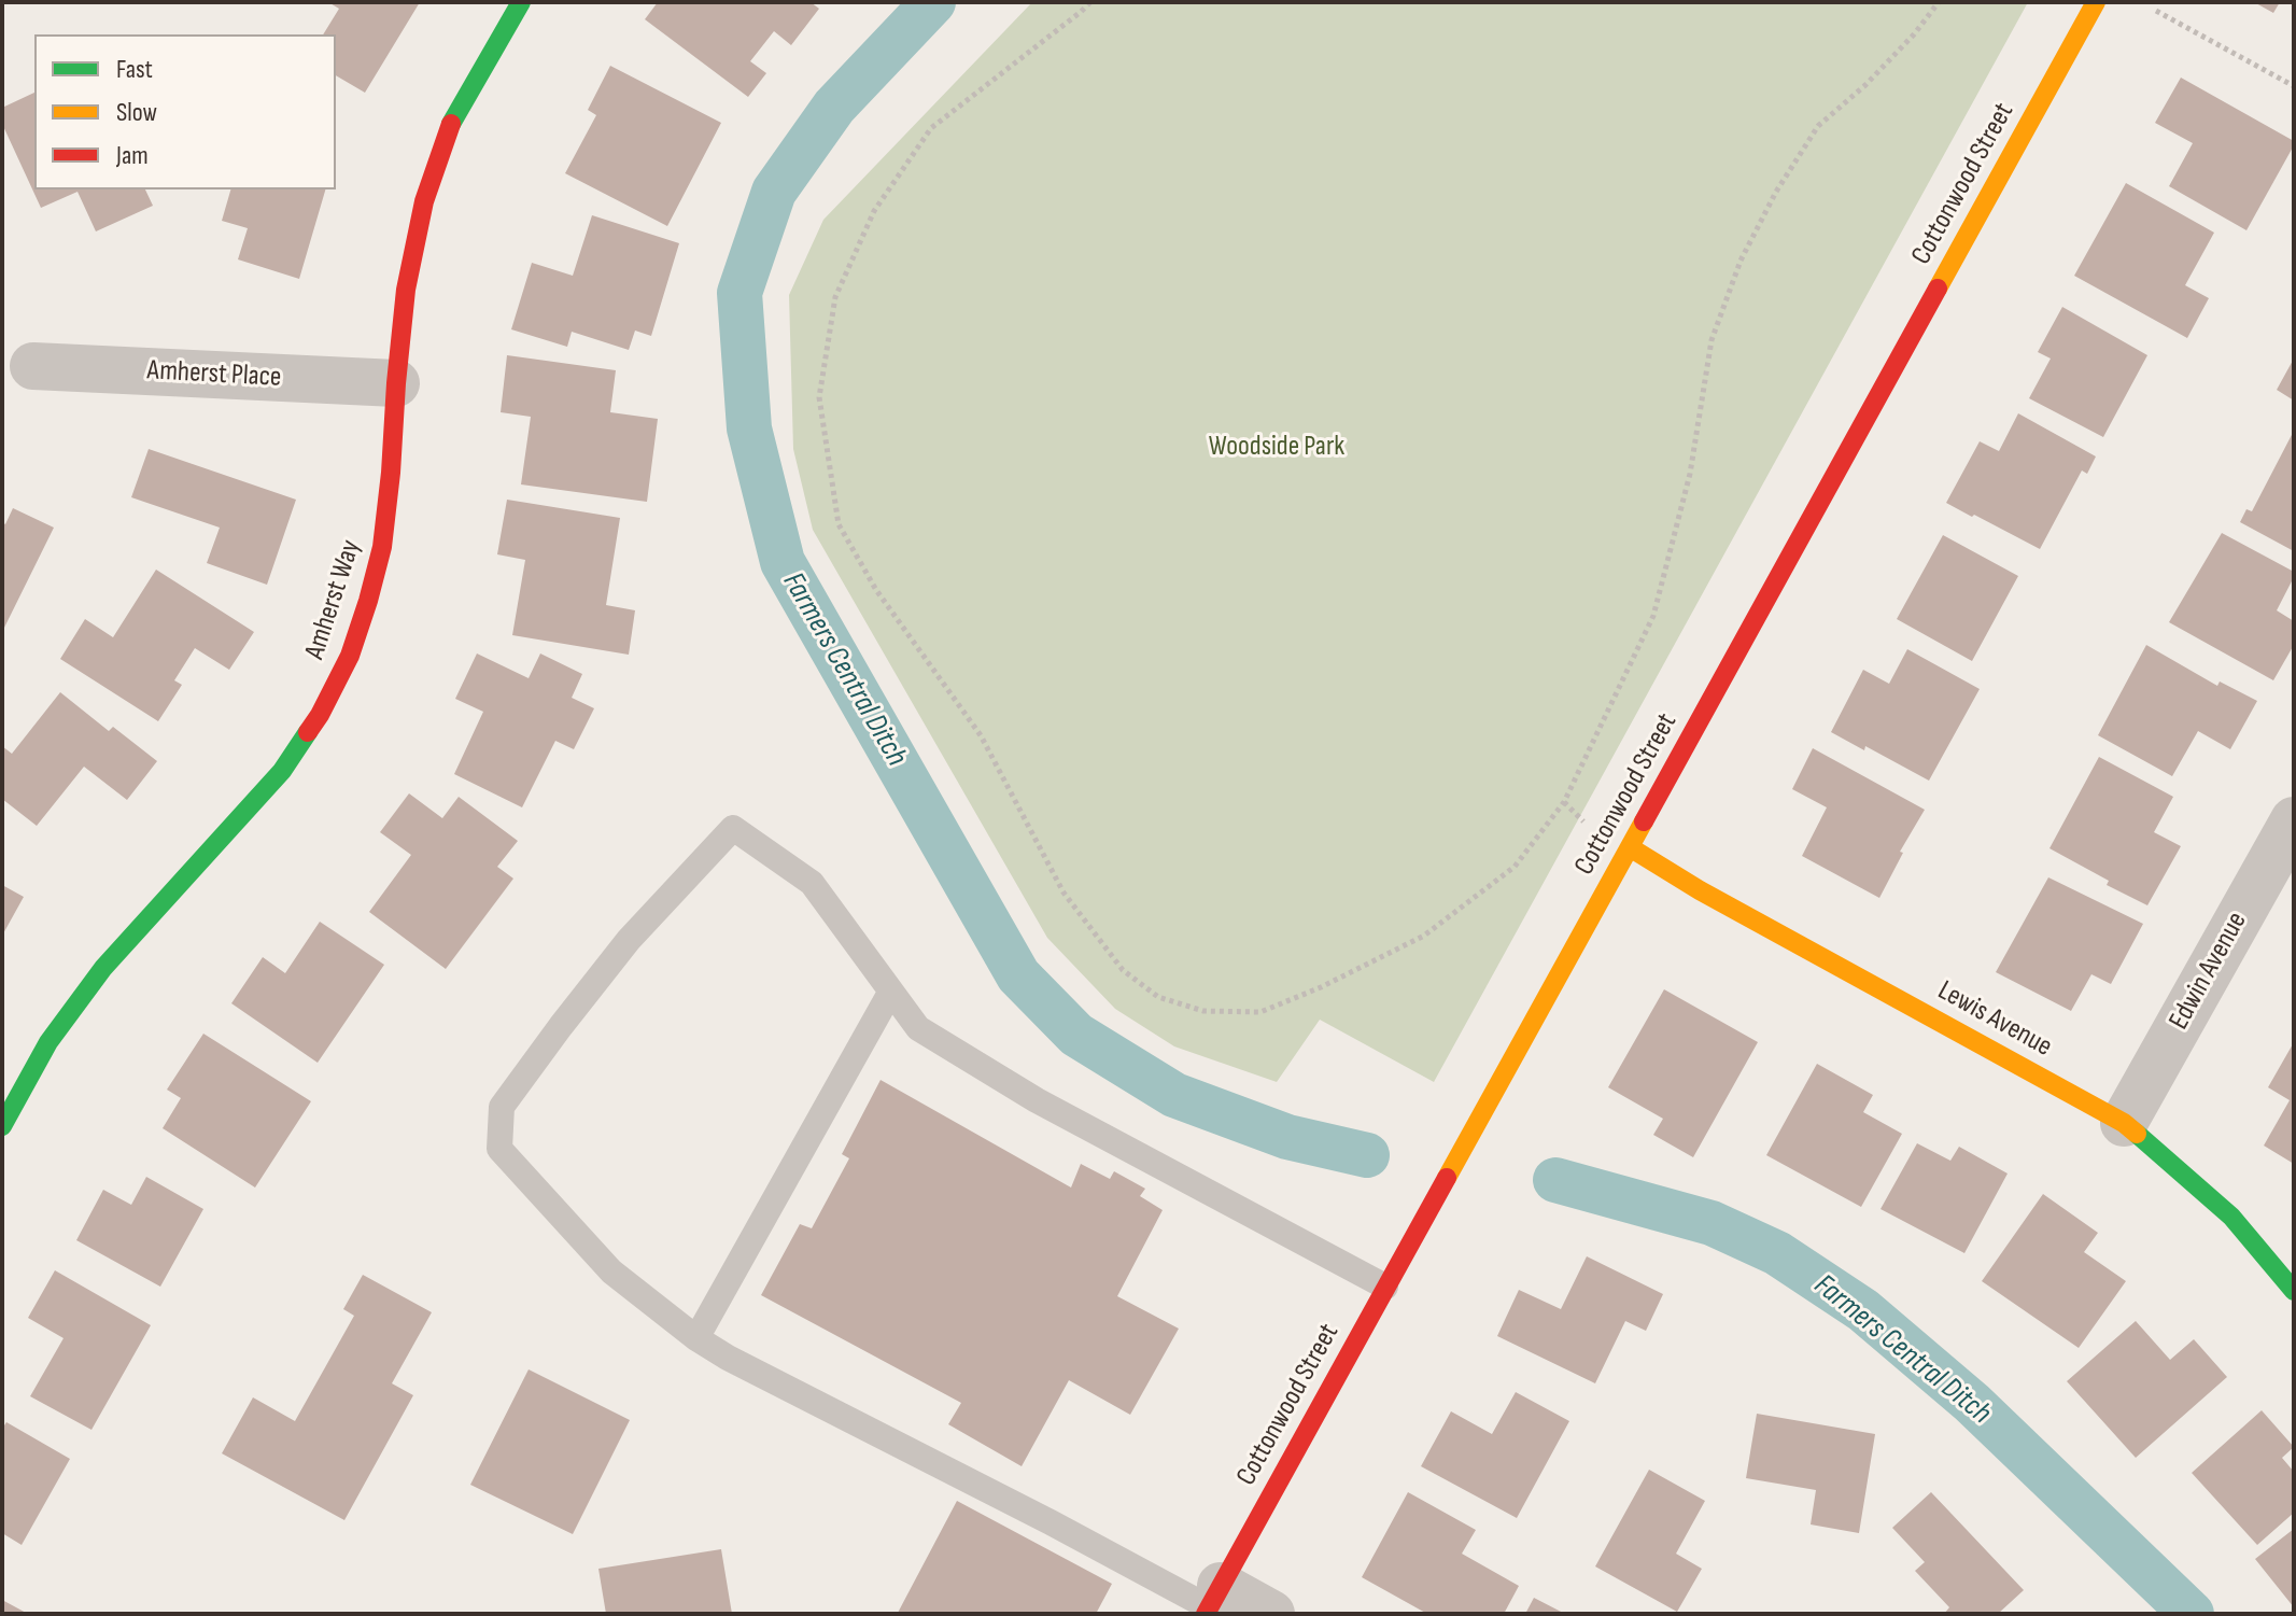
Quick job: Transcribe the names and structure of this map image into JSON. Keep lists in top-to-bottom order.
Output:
{
  "streets": {
    "street": [
      "Cottonwood Street",
      "Amherst Place",
      "Amherst Way",
      "Edwin Avenue",
      "Lewis Avenue"
    ]
  },
  "crossings": [
    ["Cottonwood Street", "Lewis Avenue"],
    ["Amherst Place", "Amherst Way"],
    ["Edwin Avenue", "Lewis Avenue"]
  ],
  "water": ["Farmers Central Ditch"],
  "parks": ["Woodside Park"],
  "legend": ["Fast", "Slow", "Jam"]
}
